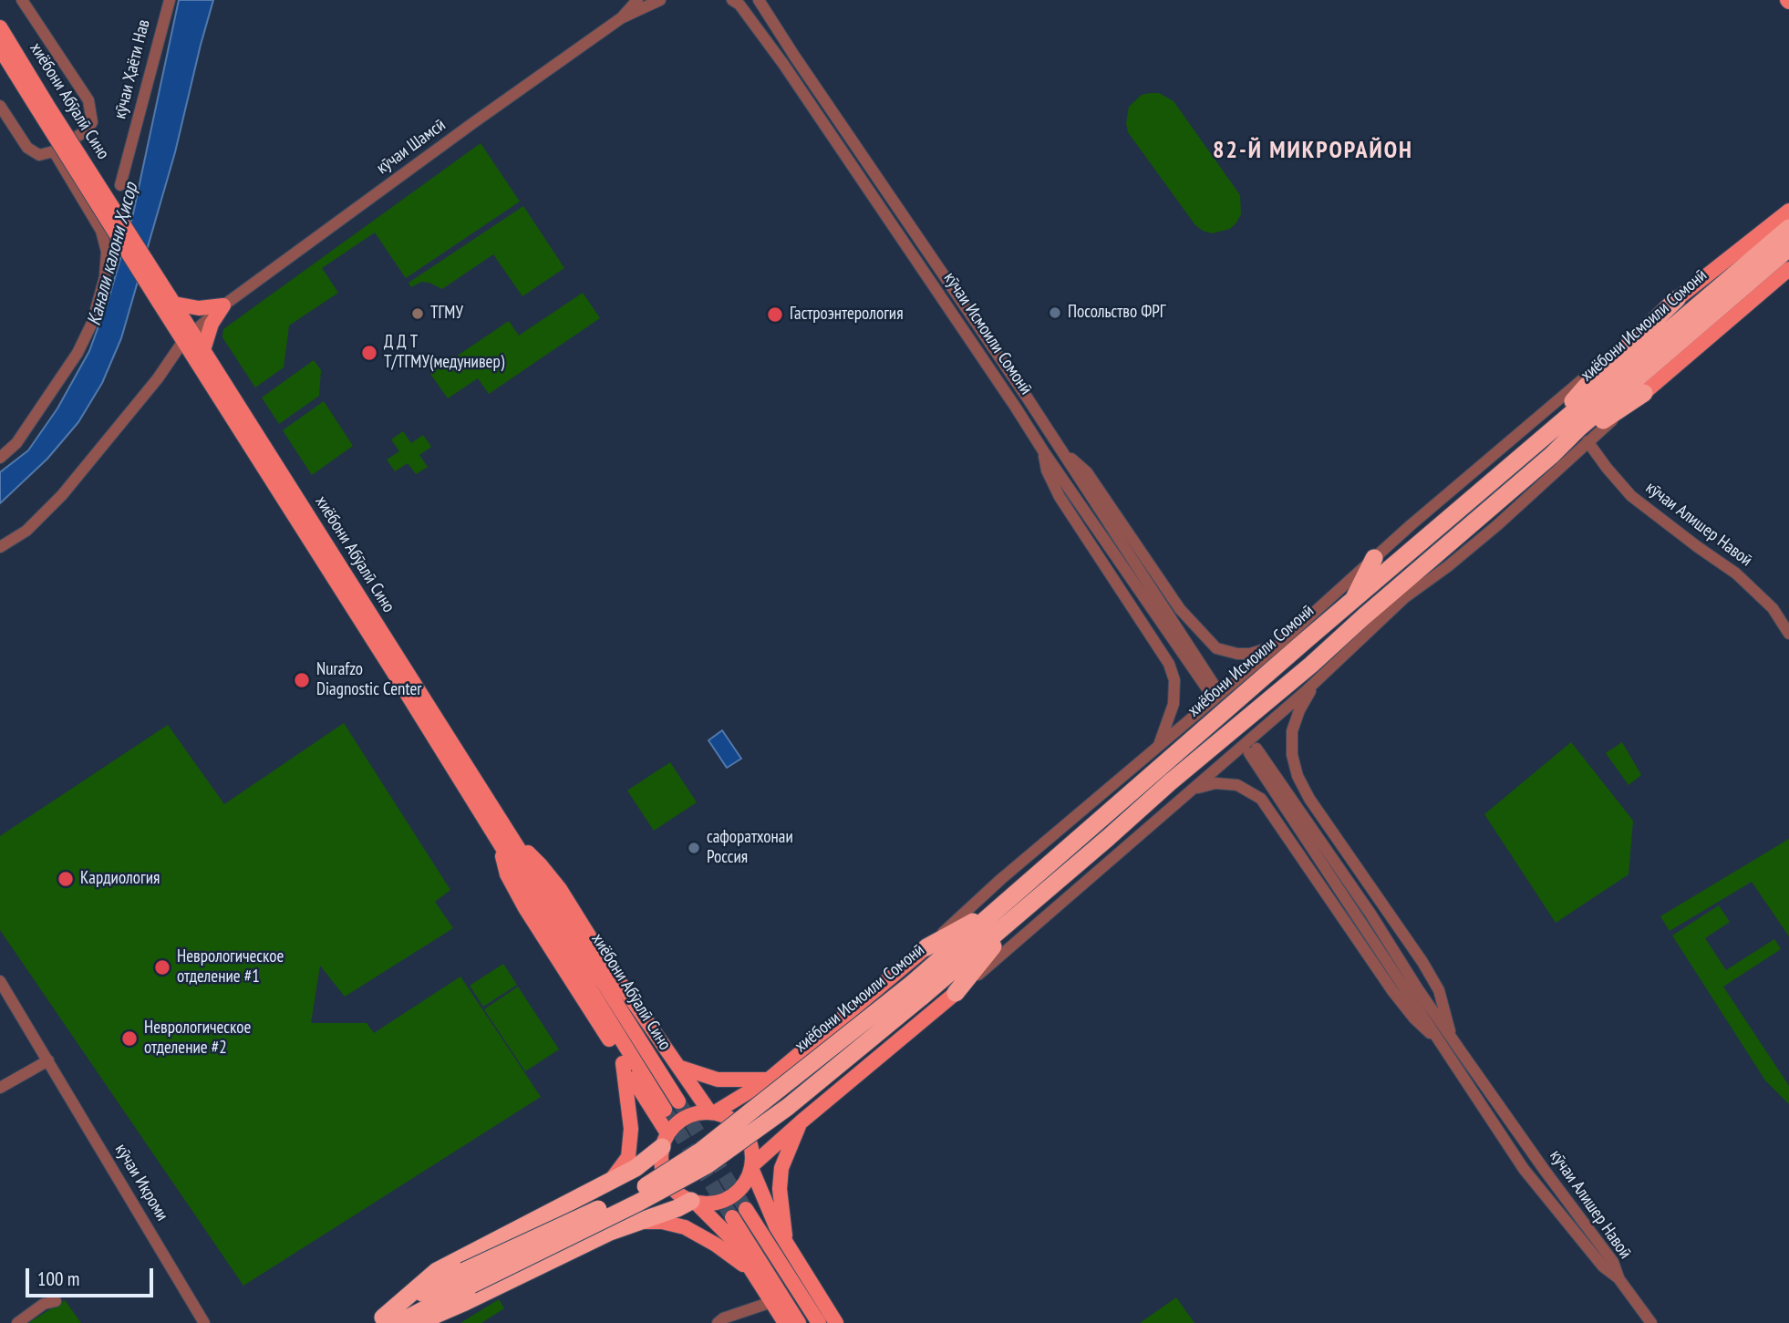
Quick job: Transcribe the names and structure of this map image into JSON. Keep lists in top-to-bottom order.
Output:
{
  "streets": {
    "highway": ["хиёбони Исмоили Сомонӣ"],
    "main road": ["хиёбони Абӯалӣ Сино"],
    "street": [
      "кӯчаи Ҳаёти Нав",
      "кӯчаи Шамсӣ",
      "кӯчаи Исмоили Сомонӣ",
      "кӯчаи Алишер Навоӣ",
      "кӯчаи Икроми"
    ]
  },
  "crossings": [
    ["хиёбони Абӯалӣ Сино", "кӯчаи Шамсӣ"]
  ],
  "districts": ["82-Й МИКРОРАЙОН"],
  "water": ["Канали калони Ҳисор"],
  "places": [
    "Посольство ФРГ",
    "ТГМУ",
    "Гастроэнтерология",
    "Д Д Т Т/ТГМУ(медунивер)",
    "Nurafzo Diagnostic Center",
    "сафоратхонаи Россия",
    "Кардиология",
    "Неврологическое отделение #1",
    "Неврологическое отделение #2"
  ],
  "scale_bar": "100 m"
}
